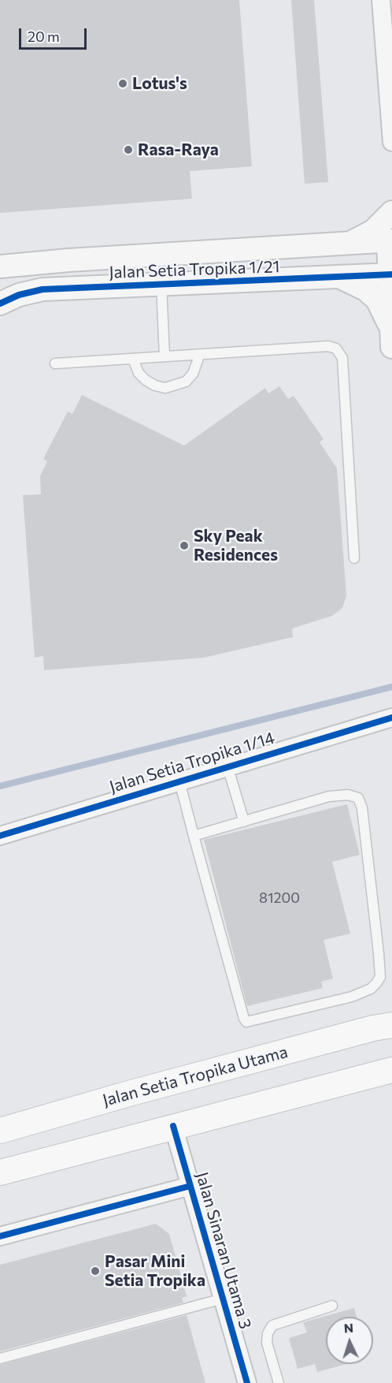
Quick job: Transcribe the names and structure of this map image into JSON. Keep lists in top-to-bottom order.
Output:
{
  "streets": {
    "main road": ["Jalan Setia Tropika Utama"],
    "street": ["Jalan Setia Tropika 1/21", "Jalan Setia Tropika 1/14", "Jalan Sinaran Utama 3"]
  },
  "places": [
    "Lotus's",
    "Rasa-Raya",
    "Sky Peak Residences",
    "Pasar Mini Setia Tropika"
  ],
  "house_numbers": ["81200"],
  "scale_bar": "20 m",
  "north": "top"
}
